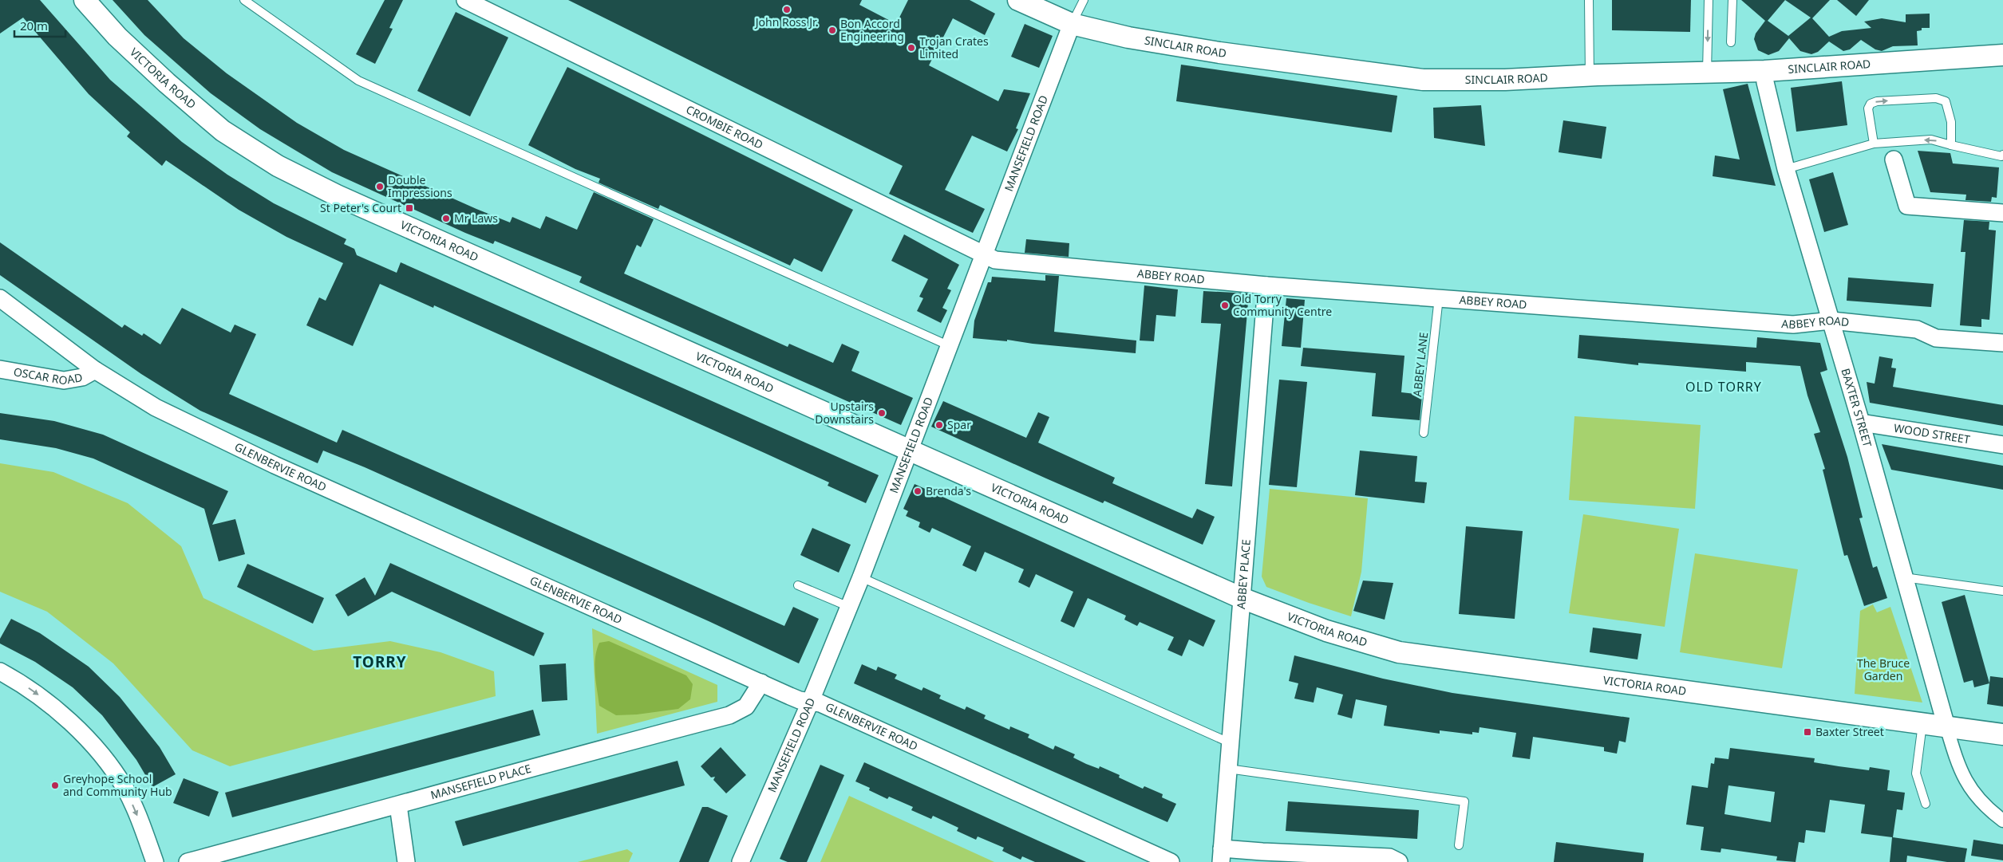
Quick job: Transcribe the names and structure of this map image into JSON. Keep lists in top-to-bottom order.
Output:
{
  "streets": {
    "street": [
      "SINCLAIR ROAD",
      "VICTORIA ROAD",
      "CROMBIE ROAD",
      "MANSEFIELD ROAD",
      "ABBEY ROAD",
      "OSCAR ROAD",
      "BAXTER STREET",
      "WOOD STREET",
      "GLENBERVIE ROAD",
      "ABBEY PLACE",
      "MANSEFIELD PLACE"
    ],
    "lane": ["ABBEY LANE"]
  },
  "crossings": [
    ["SINCLAIR ROAD", "MANSEFIELD ROAD"],
    ["SINCLAIR ROAD", "BAXTER STREET"],
    ["VICTORIA ROAD", "MANSEFIELD ROAD"],
    ["VICTORIA ROAD", "BAXTER STREET"],
    ["VICTORIA ROAD", "ABBEY PLACE"],
    ["CROMBIE ROAD", "MANSEFIELD ROAD"],
    ["CROMBIE ROAD", "ABBEY ROAD"],
    ["MANSEFIELD ROAD", "ABBEY ROAD"],
    ["MANSEFIELD ROAD", "GLENBERVIE ROAD"],
    ["ABBEY ROAD", "ABBEY LANE"],
    ["ABBEY ROAD", "BAXTER STREET"],
    ["ABBEY ROAD", "ABBEY PLACE"],
    ["OSCAR ROAD", "GLENBERVIE ROAD"],
    ["BAXTER STREET", "WOOD STREET"],
    ["GLENBERVIE ROAD", "MANSEFIELD PLACE"]
  ],
  "districts": ["OLD TORRY", "TORRY"],
  "parks": ["The Bruce Garden"],
  "places": {
    "other": [
      "John Ross Jr.",
      "Bon Accord Engineering",
      "Trojan Crates Limited",
      "Double Impressions",
      "Mr Laws",
      "Old Torry Community Centre",
      "Upstairs Downstairs",
      "Spar",
      "Brenda's",
      "Greyhope School and Community Hub"
    ],
    "transit": ["St Peter's Court", "Baxter Street"]
  },
  "scale_bar": "20 m"
}
